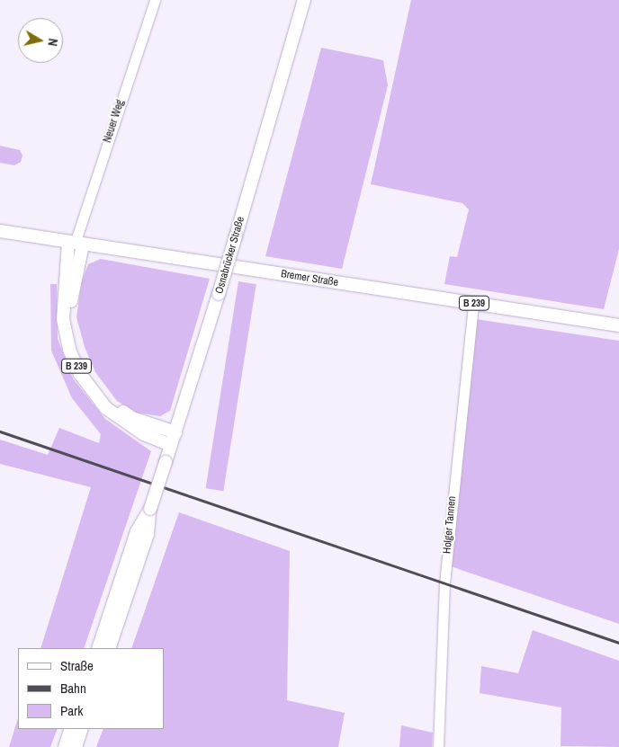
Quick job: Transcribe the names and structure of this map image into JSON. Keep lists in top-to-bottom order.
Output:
{
  "streets": {
    "main road": ["Osnabrücker Straße", "Bremer Straße", "B 239"],
    "street": ["Neuer Weg", "Holger Tannen"]
  },
  "crossings": [
    ["Neuer Weg", "Bremer Straße"],
    ["Neuer Weg", "B 239"],
    ["Osnabrücker Straße", "B 239"],
    ["Bremer Straße", "B 239"],
    ["Bremer Straße", "Holger Tannen"]
  ],
  "legend": ["Straße", "Bahn", "Park"],
  "north": "right"
}
